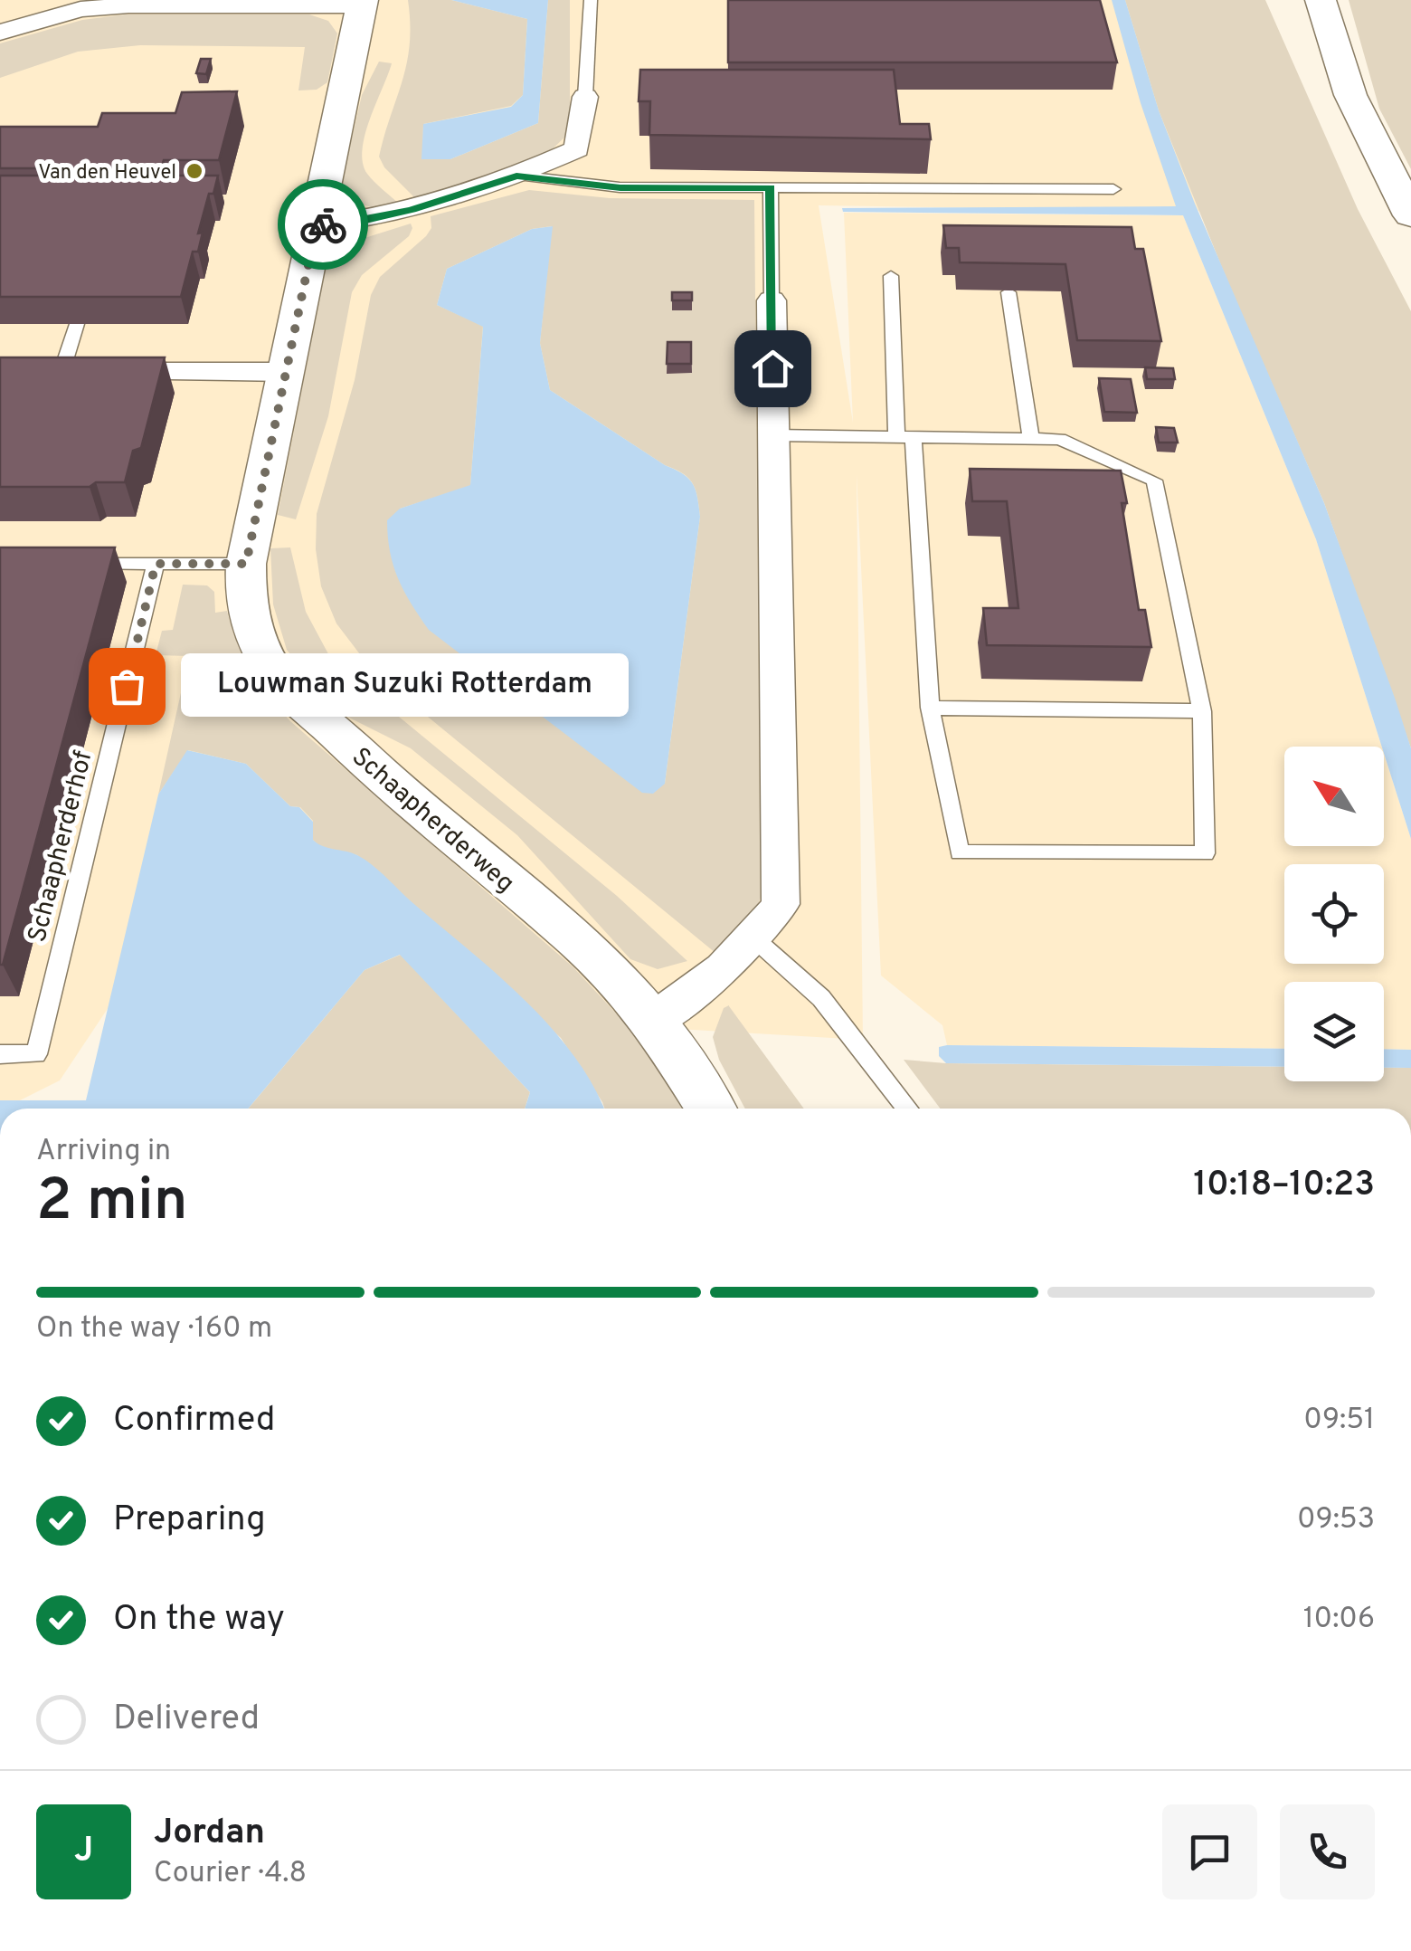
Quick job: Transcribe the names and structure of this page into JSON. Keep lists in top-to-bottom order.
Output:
{
  "streets": {
    "street": ["Schaapherderweg"],
    "lane": ["Schaapherderhof"]
  },
  "places": ["Van den Heuvel", "Louwman Suzuki Rotterdam"],
  "north": "top left",
  "page": {
    "bubble": "Louwman Suzuki Rotterdam",
    "heading": ["2 min", "Arriving in", "10:18–10:23"],
    "panel": ["Jordan", "Courier · 4.8"],
    "bar": "On the way · 160 m",
    "list": [
      ["Confirmed", "09:51"],
      ["Preparing", "09:53"],
      ["On the way", "10:06"],
      "Delivered"
    ],
    "round": "J"
  }
}
